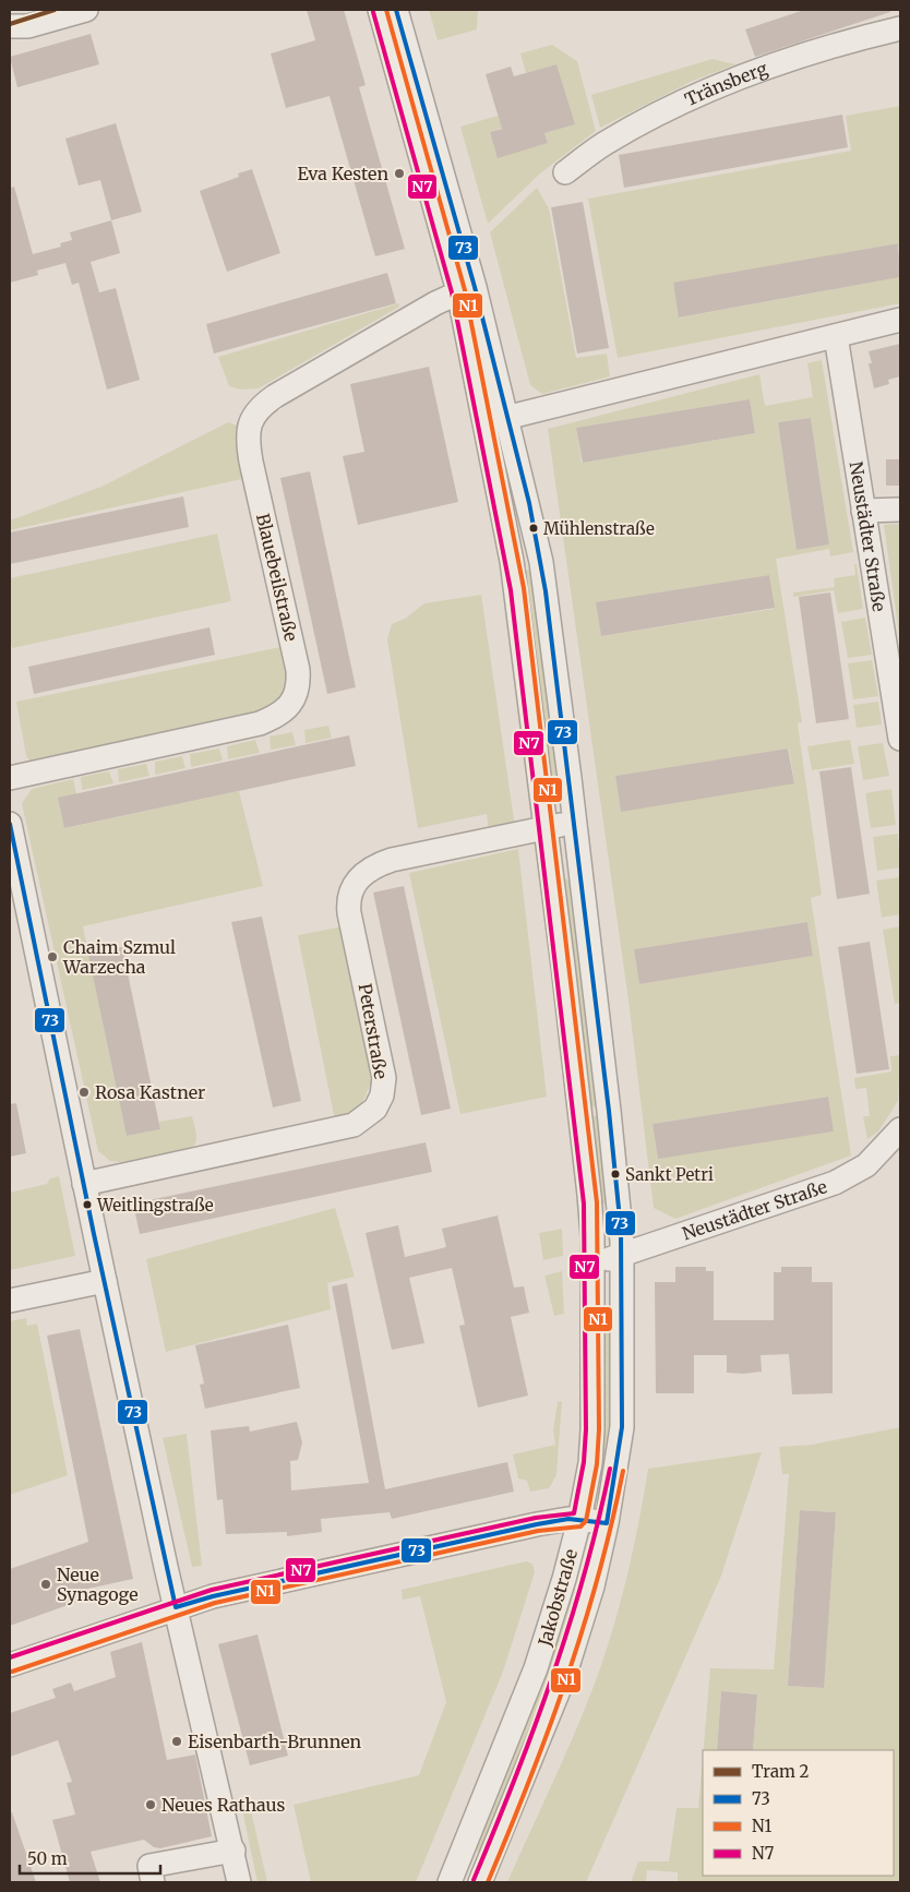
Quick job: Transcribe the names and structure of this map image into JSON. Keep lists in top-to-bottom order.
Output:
{
  "streets": {
    "street": [
      "Tränsberg",
      "Neustädter Straße",
      "Blauebeilstraße",
      "Peterstraße",
      "Jakobstraße"
    ]
  },
  "crossings": [
    ["Neustädter Straße", "Jakobstraße"],
    ["Blauebeilstraße", "Jakobstraße"],
    ["Peterstraße", "Jakobstraße"]
  ],
  "places": [
    "Eva Kesten",
    "Mühlenstraße",
    "Chaim Szmul Warzecha",
    "Rosa Kastner",
    "Sankt Petri",
    "Weitlingstraße",
    "Neue Synagoge",
    "Eisenbarth-Brunnen",
    "Neues Rathaus"
  ],
  "lines": [
    "tram line 2",
    "transit line 73",
    "transit line N1",
    "transit line N7"
  ],
  "legend": [
    "Tram 2",
    "73",
    "N1",
    "N7"
  ],
  "scale_bar": "50 m"
}
